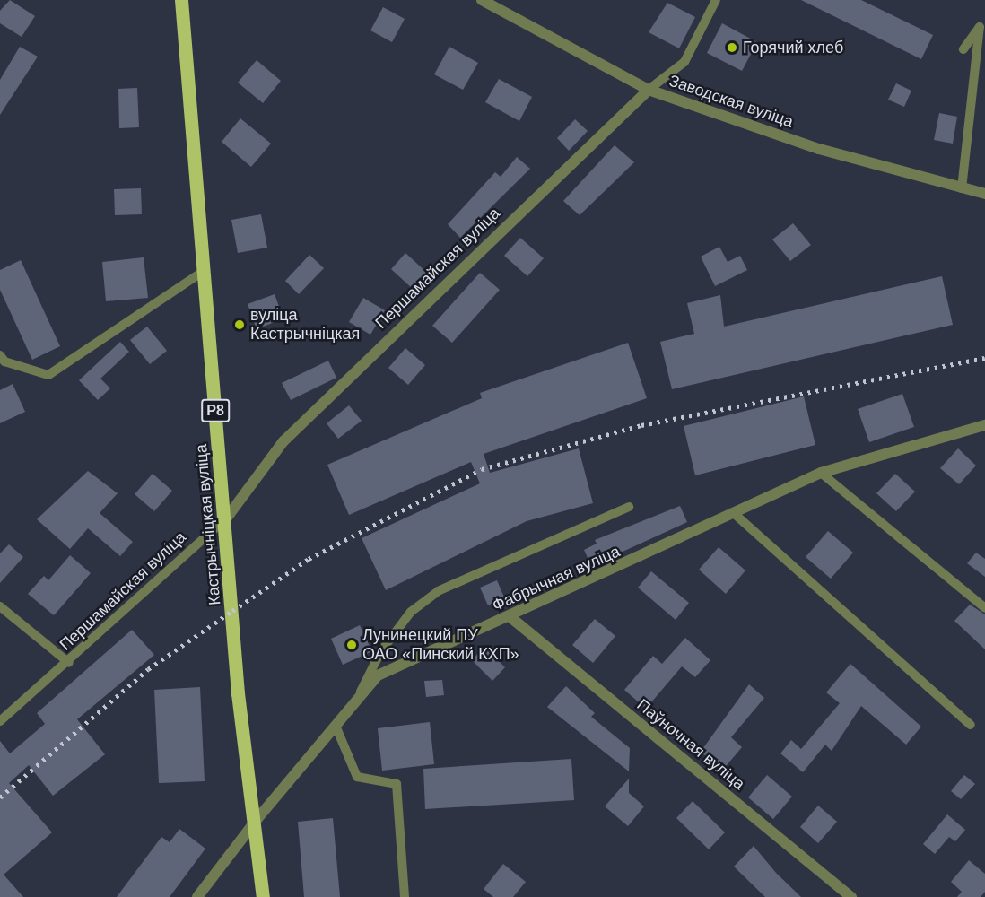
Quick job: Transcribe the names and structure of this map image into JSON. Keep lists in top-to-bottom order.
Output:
{
  "streets": {
    "main road": ["Р8", "Кастрычніцкая вуліца"],
    "street": [
      "Заводская вуліца",
      "Першамайская вуліца",
      "Фабрычная вуліца",
      "Паўночная вуліца"
    ]
  },
  "crossings": [
    ["Заводская вуліца", "Першамайская вуліца"],
    ["Першамайская вуліца", "Кастрычніцкая вуліца"],
    ["Р8", "Кастрычніцкая вуліца"],
    ["Р8", "Фабрычная вуліца"],
    ["Кастрычніцкая вуліца", "Фабрычная вуліца"],
    ["Фабрычная вуліца", "Паўночная вуліца"]
  ],
  "places": ["Горячий хлеб", "вуліца Кастрычніцкая", "Лунинецкий ПУ ОАО «Пинский КХП»"]
}
